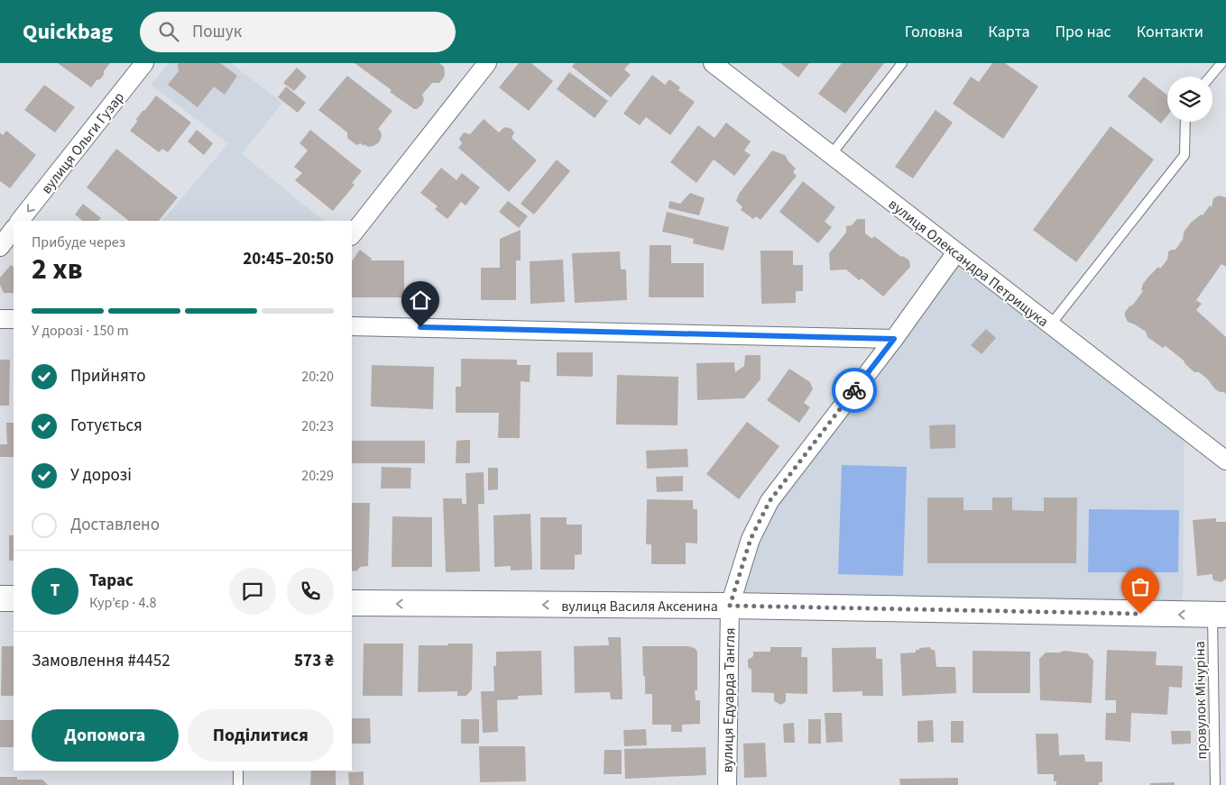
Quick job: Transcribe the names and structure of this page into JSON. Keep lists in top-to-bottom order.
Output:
{
  "streets": {
    "street": [
      "вулиця Ольги Гузар",
      "вулиця Олександра Петрищука",
      "вулиця Василя Аксенина",
      "вулиця Едуарда Тангля"
    ],
    "lane": ["провулок Мічуріна"]
  },
  "crossings": [
    ["вулиця Олександра Петрищука", "вулиця Едуарда Тангля"],
    ["вулиця Василя Аксенина", "вулиця Едуарда Тангля"],
    ["вулиця Василя Аксенина", "провулок Мічуріна"]
  ],
  "one_way": ["вулиця Ольги Гузар", "вулиця Василя Аксенина"],
  "page": {
    "header": "Quickbag",
    "search": "Пошук",
    "nav": [
      "Головна",
      "Карта",
      "Про нас",
      "Контакти"
    ],
    "heading": ["2 хв", "Прибуде через", "20:45–20:50"],
    "panel": [
      "Тарас",
      "Кур’єр · 4.8",
      "Замовлення #4452",
      "573 ₴"
    ],
    "bar": "У дорозі · 150 m",
    "list": [
      ["Прийнято", "20:20"],
      ["Готується", "20:23"],
      ["У дорозі", "20:29"],
      "Доставлено"
    ],
    "round": "Т",
    "buttons": ["Допомога", "Поділитися"]
  }
}
